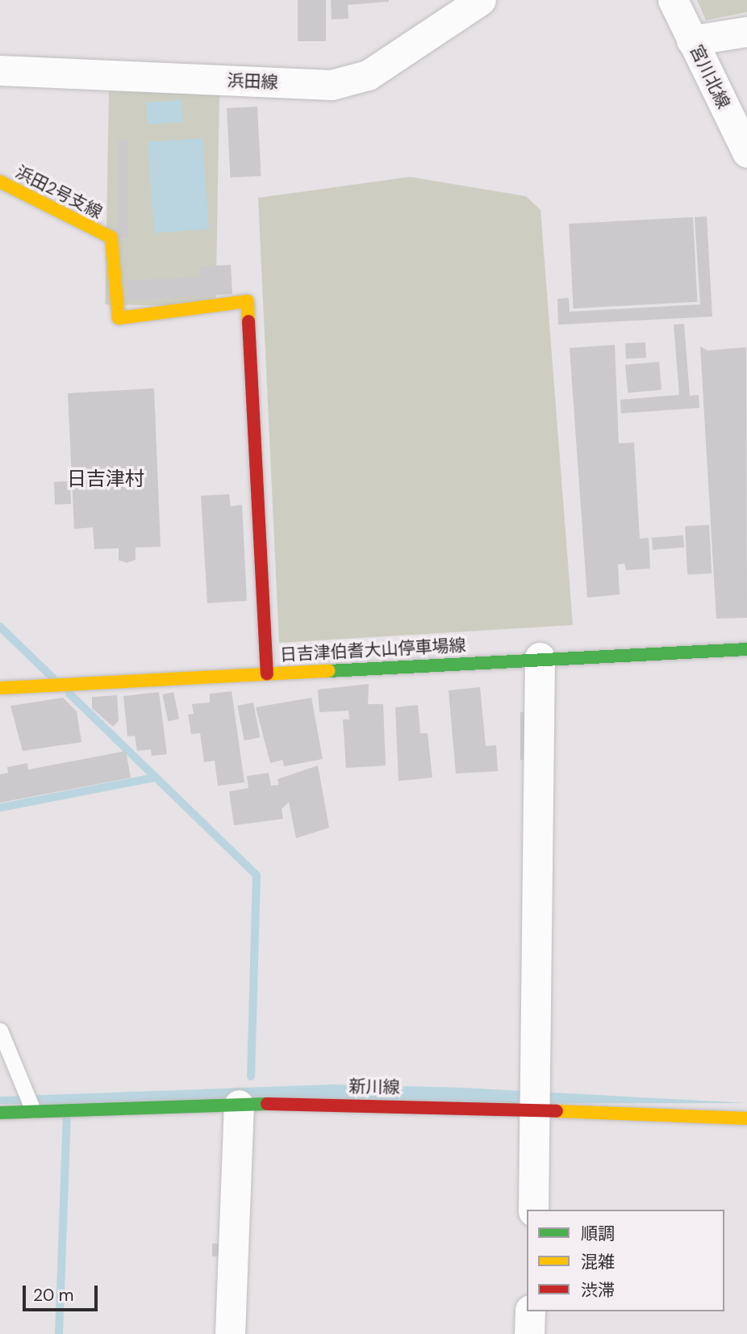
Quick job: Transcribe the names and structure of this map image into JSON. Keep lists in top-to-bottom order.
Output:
{
  "streets": {
    "street": [
      "宮川北線",
      "浜田線",
      "浜田2号支線",
      "日吉津伯耆大山停車場線",
      "新川線"
    ]
  },
  "crossings": [
    ["浜田2号支線", "日吉津伯耆大山停車場線"]
  ],
  "districts": ["日吉津村"],
  "legend": ["順調", "混雑", "渋滞"],
  "scale_bar": "20 m"
}
